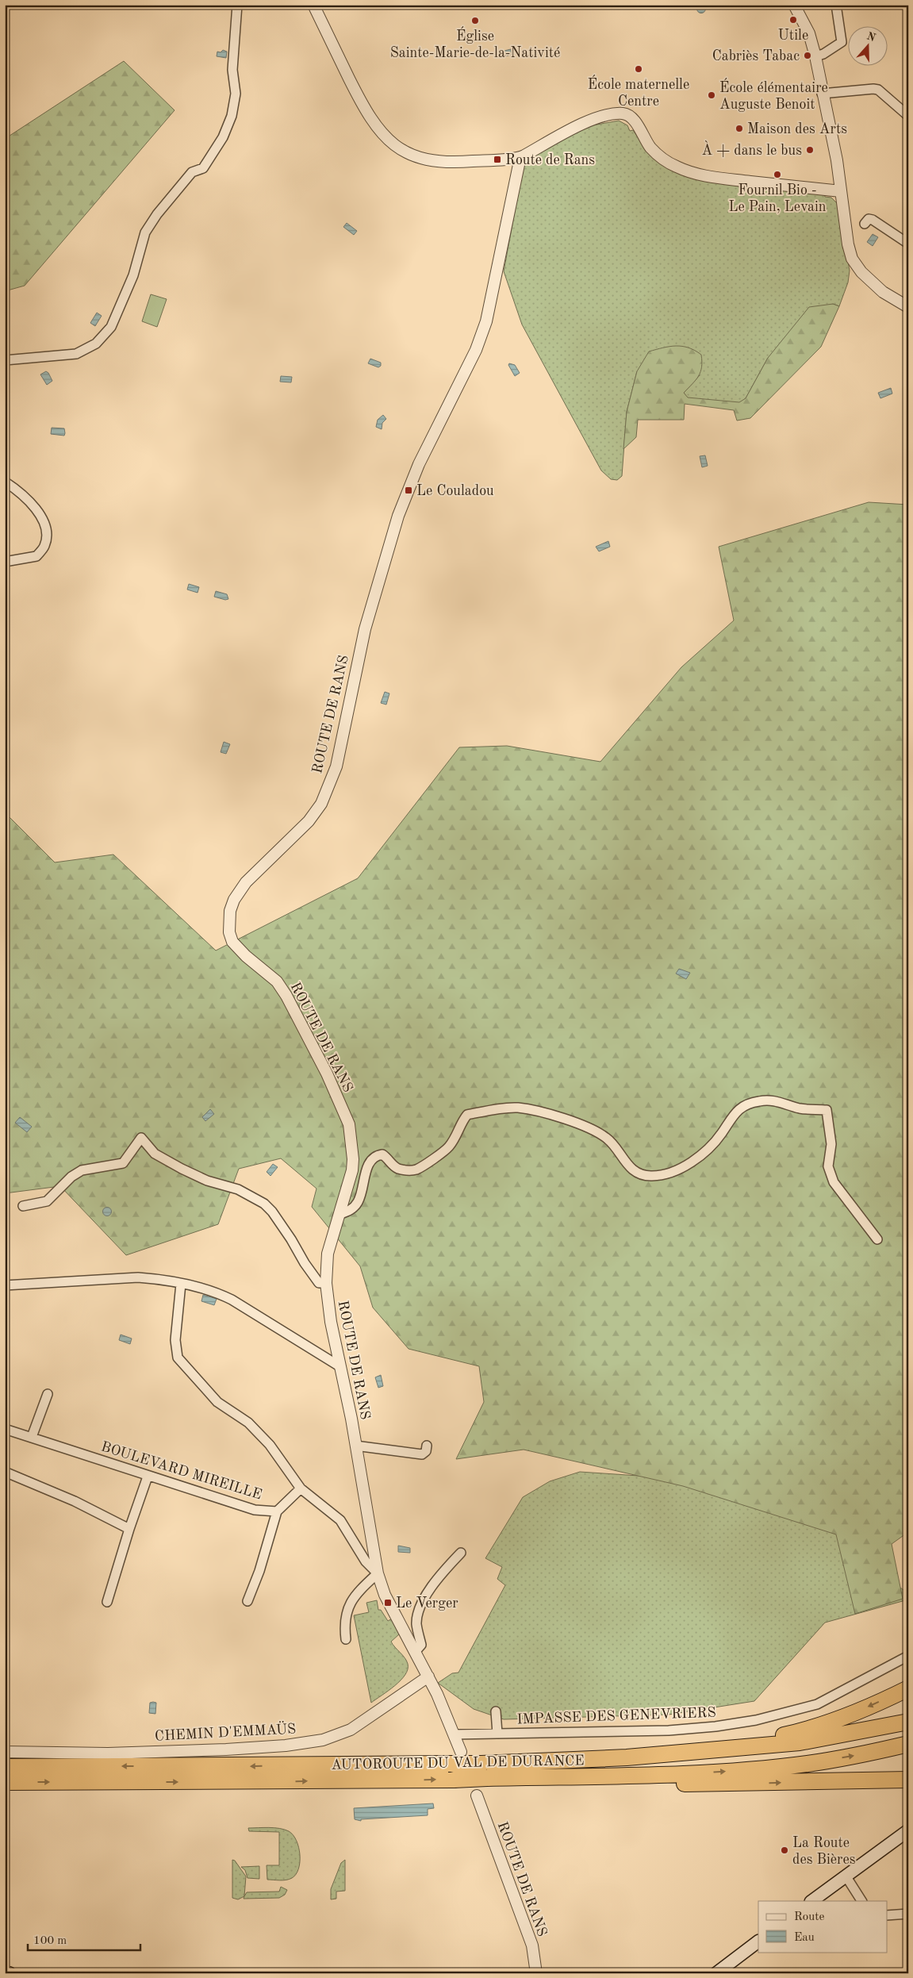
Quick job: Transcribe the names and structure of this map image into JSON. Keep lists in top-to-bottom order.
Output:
{
  "streets": {
    "highway": ["AUTOROUTE DU VAL DE DURANCE"],
    "street": [
      "ROUTE DE RANS",
      "BOULEVARD MIREILLE",
      "IMPASSE DES GENEVRIERS",
      "CHEMIN D'EMMAÜS"
    ]
  },
  "crossings": [
    ["ROUTE DE RANS", "IMPASSE DES GENEVRIERS"],
    ["ROUTE DE RANS", "CHEMIN D'EMMAÜS"]
  ],
  "places": {
    "other": [
      "Utile",
      "Église Sainte-Marie-de-la-Nativité",
      "Cabriès Tabac",
      "École maternelle Centre",
      "École élémentaire Auguste Benoit",
      "Maison des Arts",
      "À + dans le bus",
      "Fournil Bio - Le Pain, Levain",
      "La Route des Bières"
    ],
    "transit": ["Route de Rans", "Le Couladou", "Le Verger"]
  },
  "legend": ["Route", "Eau"],
  "scale_bar": "100 m",
  "north": "top"
}
